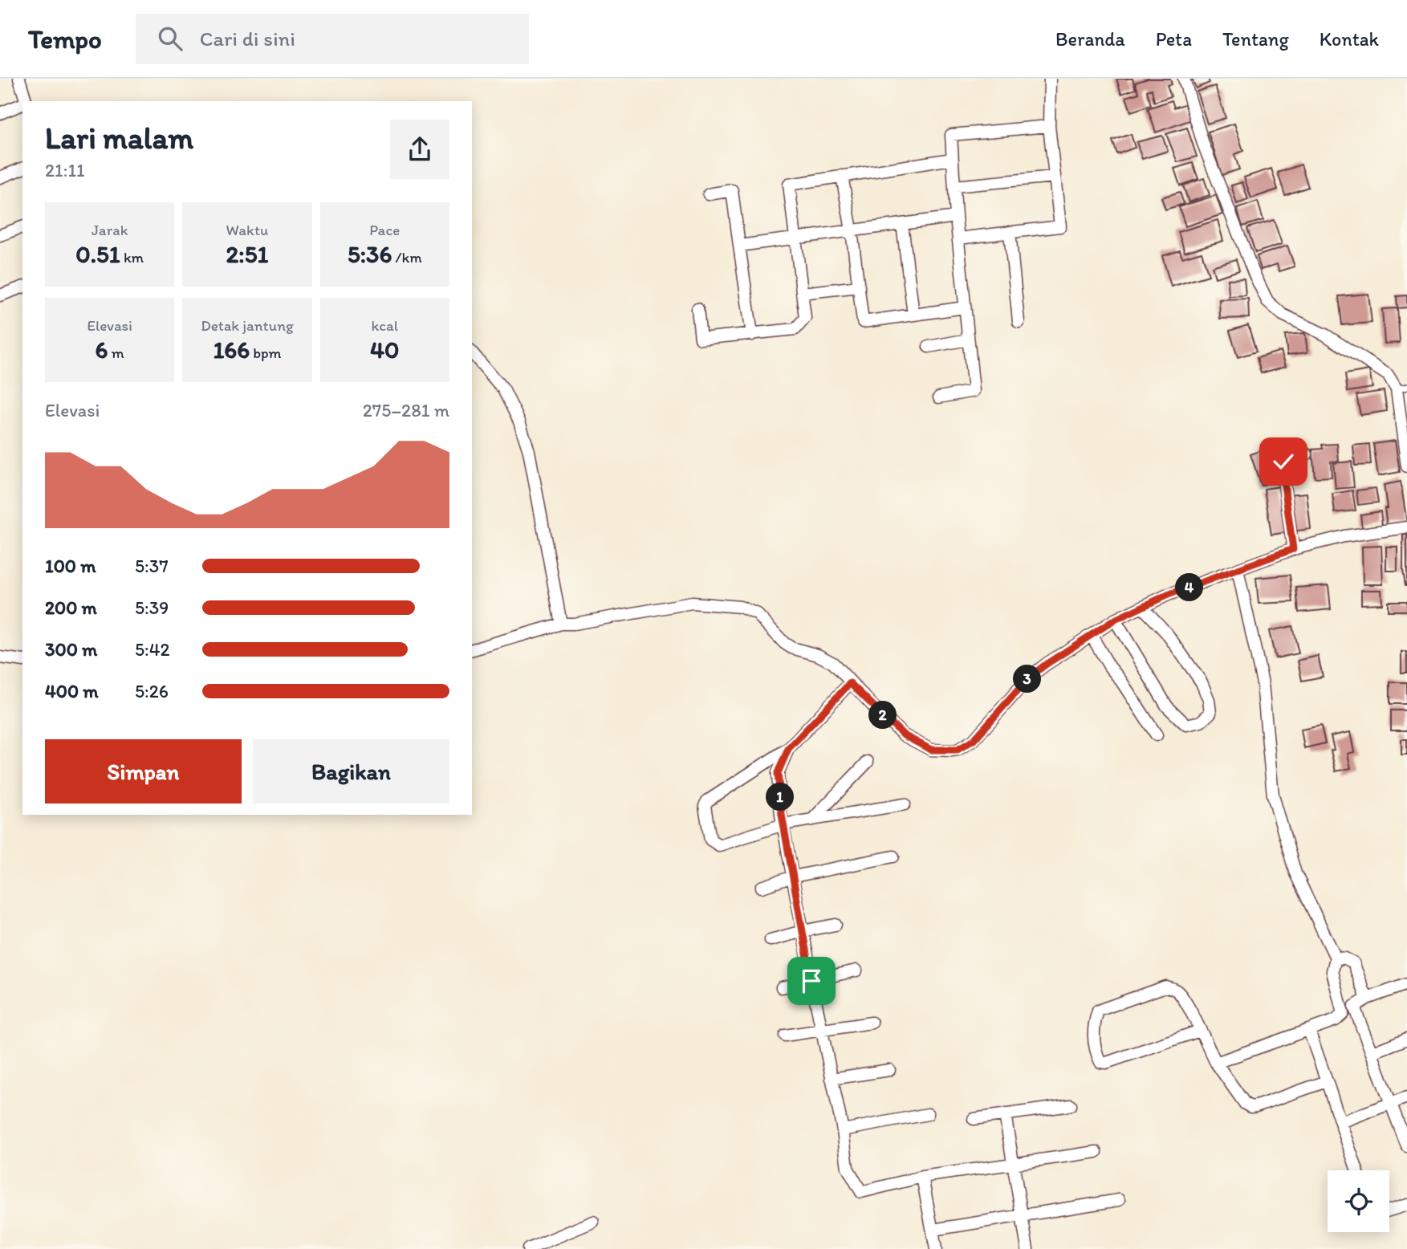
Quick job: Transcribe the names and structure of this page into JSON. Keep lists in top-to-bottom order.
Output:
{
  "page": {
    "header": "Tempo",
    "search": "Cari di sini",
    "nav": [
      "Beranda",
      "Peta",
      "Tentang",
      "Kontak"
    ],
    "heading": ["Lari malam", "21:11"],
    "stats": [
      ["Jarak", "0.51 km"],
      ["Waktu", "2:51"],
      ["Pace", "5:36 /km"],
      ["Elevasi", "6 m"],
      ["Detak jantung", "166 bpm"],
      ["kcal", "40"]
    ],
    "chart": ["Elevasi", "275–281 m"],
    "list": [
      {
        "name": "100 m",
        "note": "5:37"
      },
      {
        "name": "200 m",
        "note": "5:39"
      },
      {
        "name": "300 m",
        "note": "5:42"
      },
      {
        "name": "400 m",
        "note": "5:26"
      }
    ],
    "pins": [
      "4",
      "3",
      "2",
      "1"
    ],
    "buttons": ["Simpan", "Bagikan"]
  }
}
